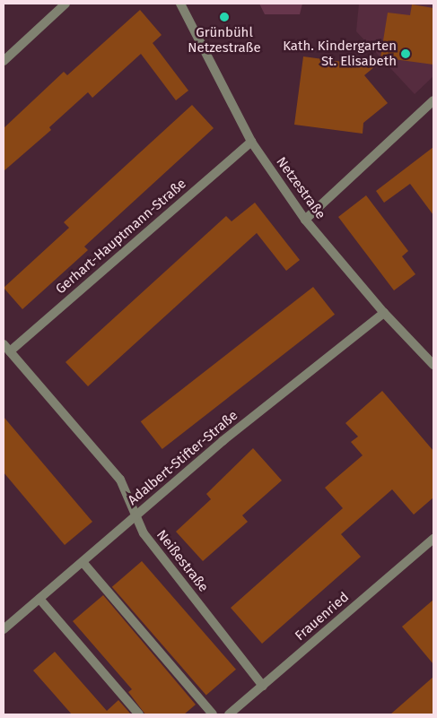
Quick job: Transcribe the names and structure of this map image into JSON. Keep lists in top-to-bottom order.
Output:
{
  "streets": {
    "street": [
      "Netzestraße",
      "Gerhart-Hauptmann-Straße",
      "Adalbert-Stifter-Straße",
      "Neißestraße",
      "Frauenried"
    ]
  },
  "crossings": [
    ["Netzestraße", "Gerhart-Hauptmann-Straße"],
    ["Netzestraße", "Adalbert-Stifter-Straße"],
    ["Gerhart-Hauptmann-Straße", "Neißestraße"],
    ["Adalbert-Stifter-Straße", "Neißestraße"],
    ["Neißestraße", "Frauenried"]
  ],
  "places": ["Grünbühl Netzestraße", "Kath. Kindergarten St. Elisabeth"]
}
